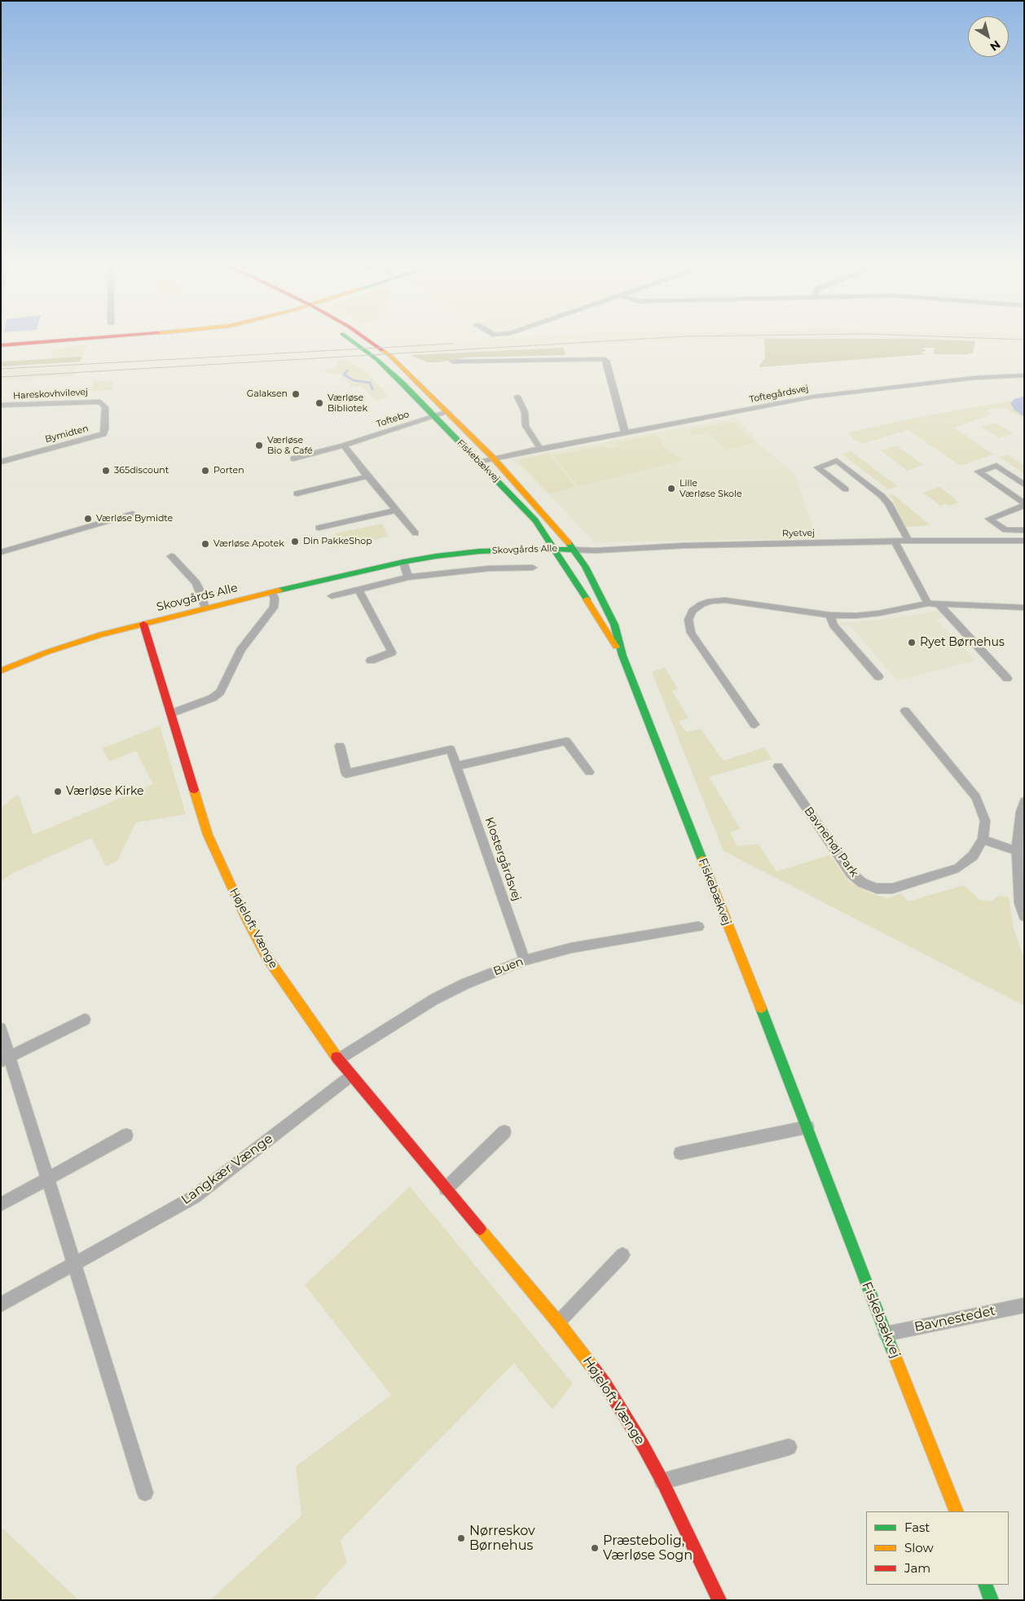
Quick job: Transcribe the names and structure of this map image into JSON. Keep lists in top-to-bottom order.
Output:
{
  "streets": {
    "street": [
      "Hareskovhvilevej",
      "Toftegårdsvej",
      "Toftebo",
      "Bymidten",
      "Fiskebækvej",
      "Ryetvej",
      "Skovgårds Alle",
      "Bavnehøj Park",
      "Klostergårdsvej",
      "Højeloft Vænge",
      "Buen",
      "Langkær Vænge",
      "Bavnestedet"
    ]
  },
  "crossings": [
    ["Hareskovhvilevej", "Bymidten"],
    ["Toftegårdsvej", "Fiskebækvej"],
    ["Toftebo", "Fiskebækvej"],
    ["Fiskebækvej", "Ryetvej"],
    ["Fiskebækvej", "Skovgårds Alle"],
    ["Fiskebækvej", "Bavnestedet"],
    ["Ryetvej", "Skovgårds Alle"],
    ["Skovgårds Alle", "Højeloft Vænge"],
    ["Klostergårdsvej", "Buen"],
    ["Højeloft Vænge", "Buen"],
    ["Højeloft Vænge", "Langkær Vænge"]
  ],
  "places": [
    "Galaksen",
    "Værløse Bibliotek",
    "Værløse Bio & Café",
    "365discount",
    "Porten",
    "Lille Værløse Skole",
    "Værløse Bymidte",
    "Din PakkeShop",
    "Værløse Apotek",
    "Ryet Børnehus",
    "Værløse Kirke",
    "Nørreskov Børnehus",
    "Præstebolig, Værløse Sogn"
  ],
  "legend": ["Fast", "Slow", "Jam"],
  "north": "bottom right"
}
